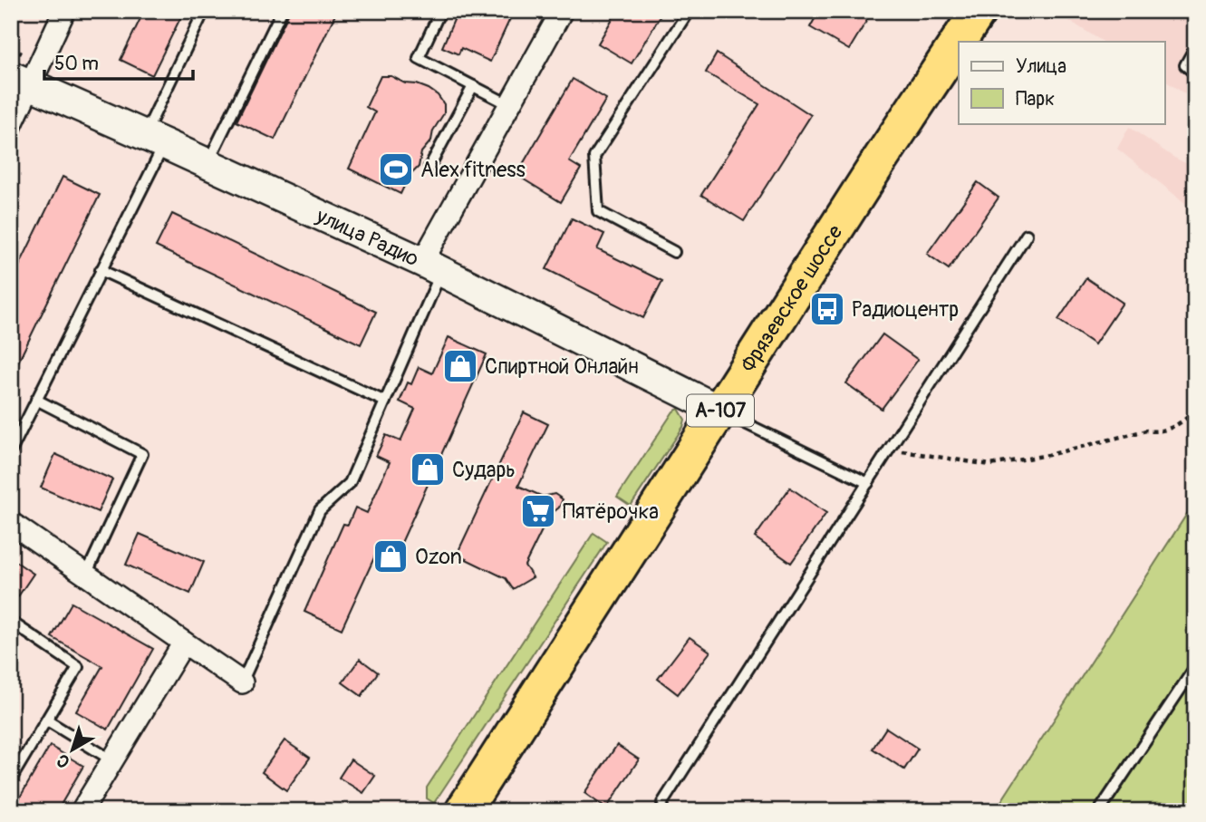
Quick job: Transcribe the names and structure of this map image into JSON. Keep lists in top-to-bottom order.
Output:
{
  "streets": {
    "highway": ["Фрязевское шоссе", "А-107"],
    "main road": ["улица Радио"]
  },
  "crossings": [
    ["улица Радио", "Фрязевское шоссе"]
  ],
  "places": {
    "sports": ["Alex fitness"],
    "bus stop": ["Радиоцентр"],
    "shop": ["Спиртной Онлайн", "Сударь", "Ozon"],
    "supermarket": ["Пятёрочка"]
  },
  "legend": ["Улица", "Парк"],
  "scale_bar": "50 m",
  "north": "bottom left"
}
